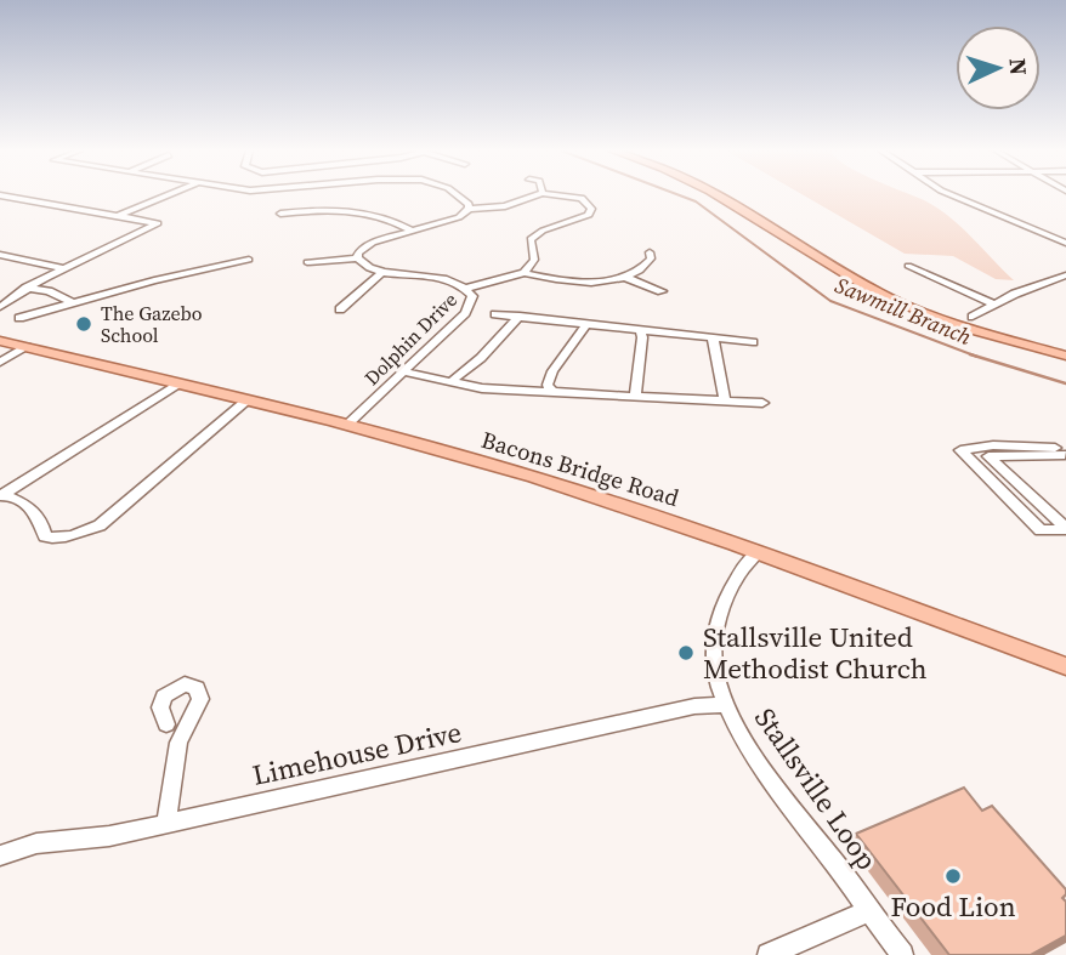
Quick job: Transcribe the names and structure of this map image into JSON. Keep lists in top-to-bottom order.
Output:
{
  "streets": {
    "main road": ["Bacons Bridge Road"],
    "street": ["Dolphin Drive", "Limehouse Drive", "Stallsville Loop"]
  },
  "crossings": [
    ["Dolphin Drive", "Bacons Bridge Road"],
    ["Bacons Bridge Road", "Stallsville Loop"],
    ["Limehouse Drive", "Stallsville Loop"]
  ],
  "water": ["Sawmill Branch"],
  "places": ["The Gazebo School", "Stallsville United Methodist Church", "Food Lion"],
  "north": "right"
}
